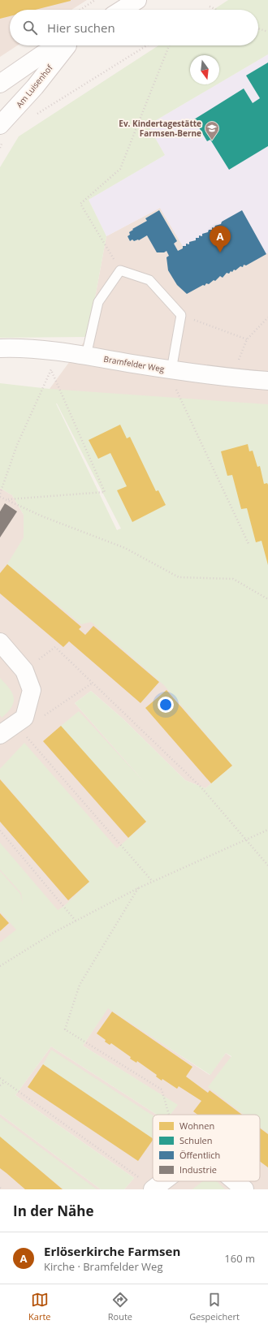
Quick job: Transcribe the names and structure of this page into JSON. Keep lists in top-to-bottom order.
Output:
{
  "streets": {
    "street": ["Am Luisenhof", "Bramfelder Weg"]
  },
  "places": {
    "school or university": ["Ev. Kindertagestätte Farmsen-Berne"]
  },
  "legend": [
    "Wohnen",
    "Schulen",
    "Öffentlich",
    "Industrie"
  ],
  "north": "bottom",
  "page": {
    "search": "Hier suchen",
    "pins": "A",
    "heading": "In der Nähe",
    "list": [
      {
        "mark": "A",
        "name": "Erlöserkirche Farmsen",
        "note": "Kirche · Bramfelder Weg",
        "value": "160 m"
      }
    ],
    "nav": ["Karte", "Route", "Gespeichert"]
  }
}
